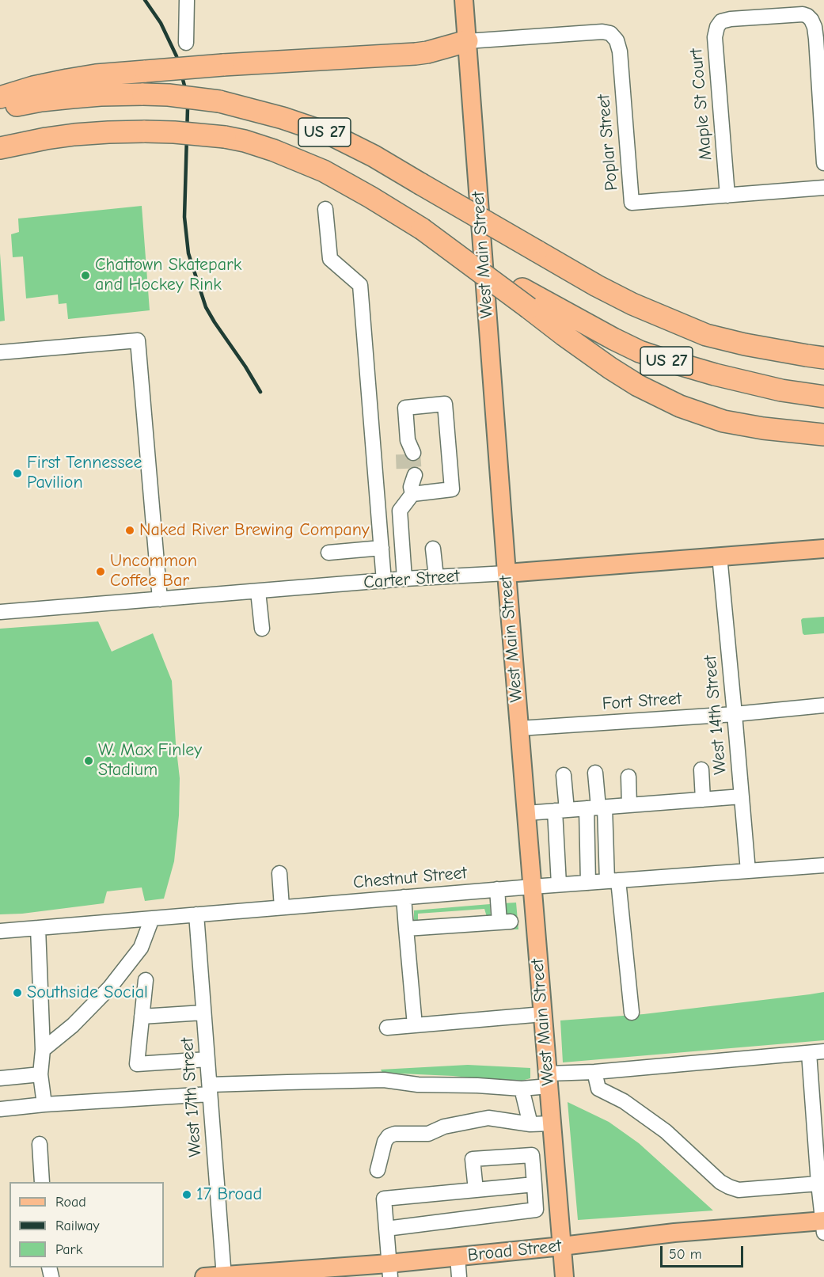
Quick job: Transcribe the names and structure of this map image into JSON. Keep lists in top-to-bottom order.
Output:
{
  "streets": {
    "highway": ["US 27"],
    "main road": ["West Main Street", "Carter Street", "Broad Street"],
    "street": [
      "Maple St Court",
      "Poplar Street",
      "Fort Street",
      "West 14th Street",
      "Chestnut Street",
      "West 17th Street"
    ]
  },
  "crossings": [
    ["Maple St Court", "Poplar Street"],
    ["Poplar Street", "West Main Street"],
    ["West Main Street", "Carter Street"],
    ["West Main Street", "Fort Street"],
    ["West Main Street", "Chestnut Street"],
    ["West Main Street", "Broad Street"],
    ["Carter Street", "West 14th Street"],
    ["Fort Street", "West 14th Street"],
    ["West 14th Street", "Chestnut Street"],
    ["Chestnut Street", "West 17th Street"],
    ["West 17th Street", "Broad Street"]
  ],
  "places": [
    "Chattown Skatepark and Hockey Rink",
    "First Tennessee Pavilion",
    "Naked River Brewing Company",
    "Uncommon Coffee Bar",
    "W. Max Finley Stadium",
    "Southside Social",
    "17 Broad"
  ],
  "legend": ["Road", "Railway", "Park"],
  "scale_bar": "50 m"
}
